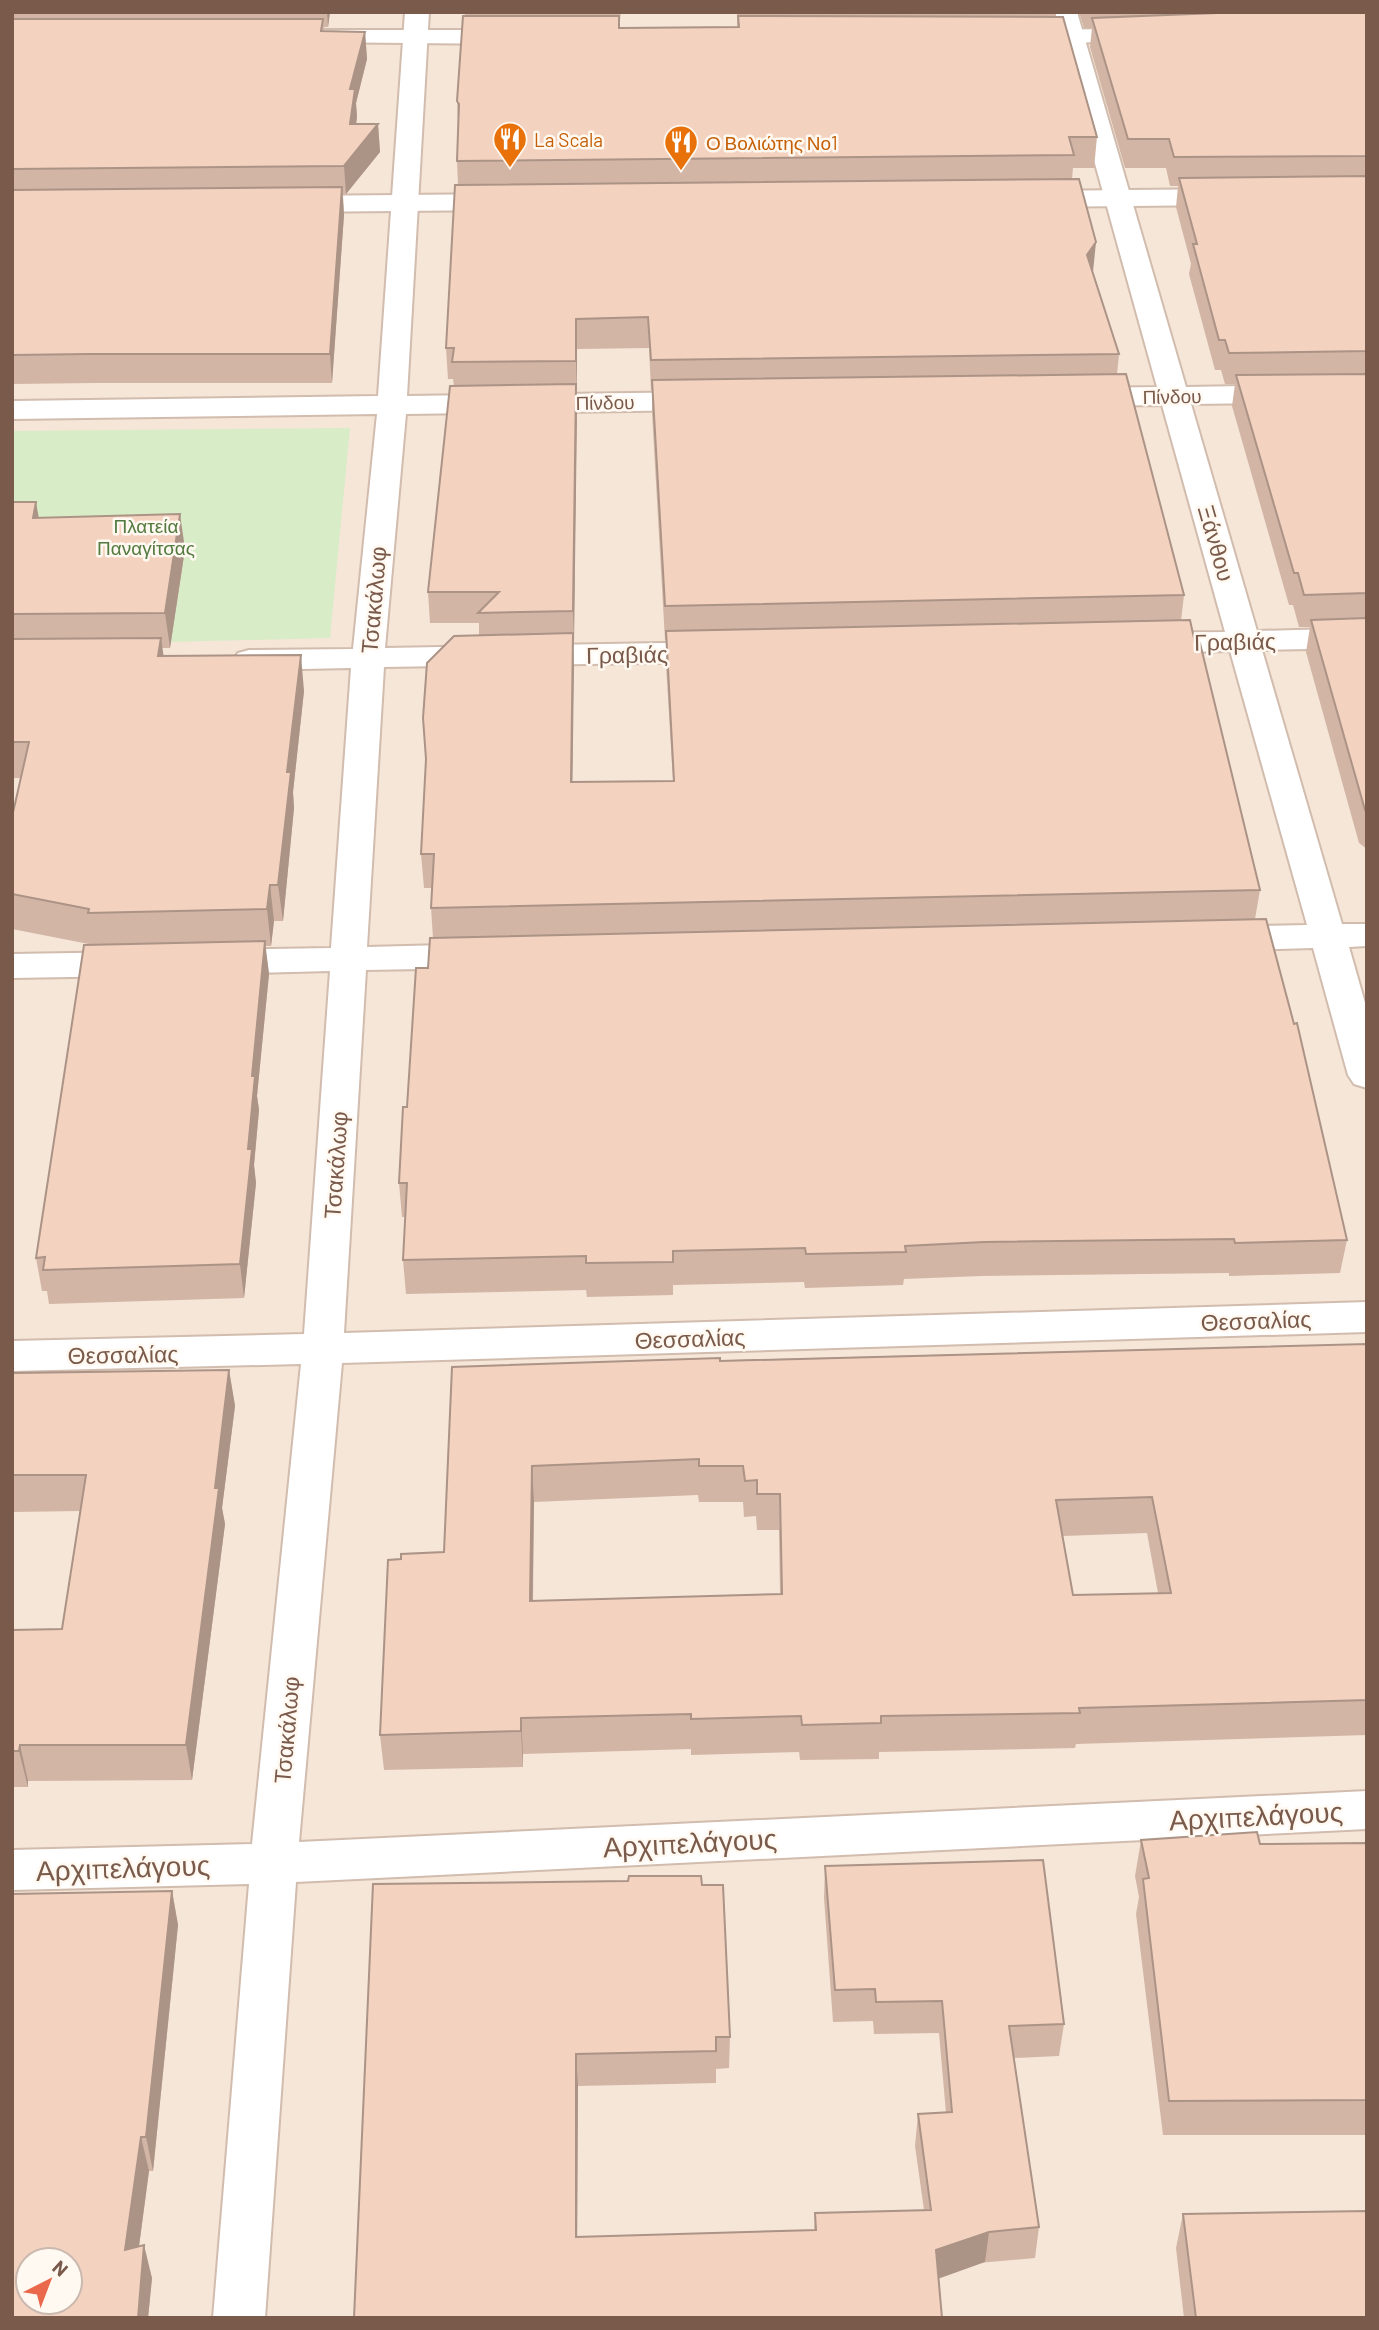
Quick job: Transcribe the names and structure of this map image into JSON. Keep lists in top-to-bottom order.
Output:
{
  "streets": {
    "street": [
      "Πίνδου",
      "Ξάνθου",
      "Τσακάλωφ",
      "Γραβιάς",
      "Θεσσαλίας",
      "Αρχιπελάγους"
    ]
  },
  "crossings": [
    ["Πίνδου", "Ξάνθου"],
    ["Πίνδου", "Τσακάλωφ"],
    ["Ξάνθου", "Γραβιάς"],
    ["Τσακάλωφ", "Γραβιάς"],
    ["Τσακάλωφ", "Θεσσαλίας"],
    ["Τσακάλωφ", "Αρχιπελάγους"]
  ],
  "parks": ["Πλατεία Παναγίτσας"],
  "places": {
    "restaurant": ["La Scala", "Ο Βολιώτης Νο1"]
  },
  "north": "top right"
}
